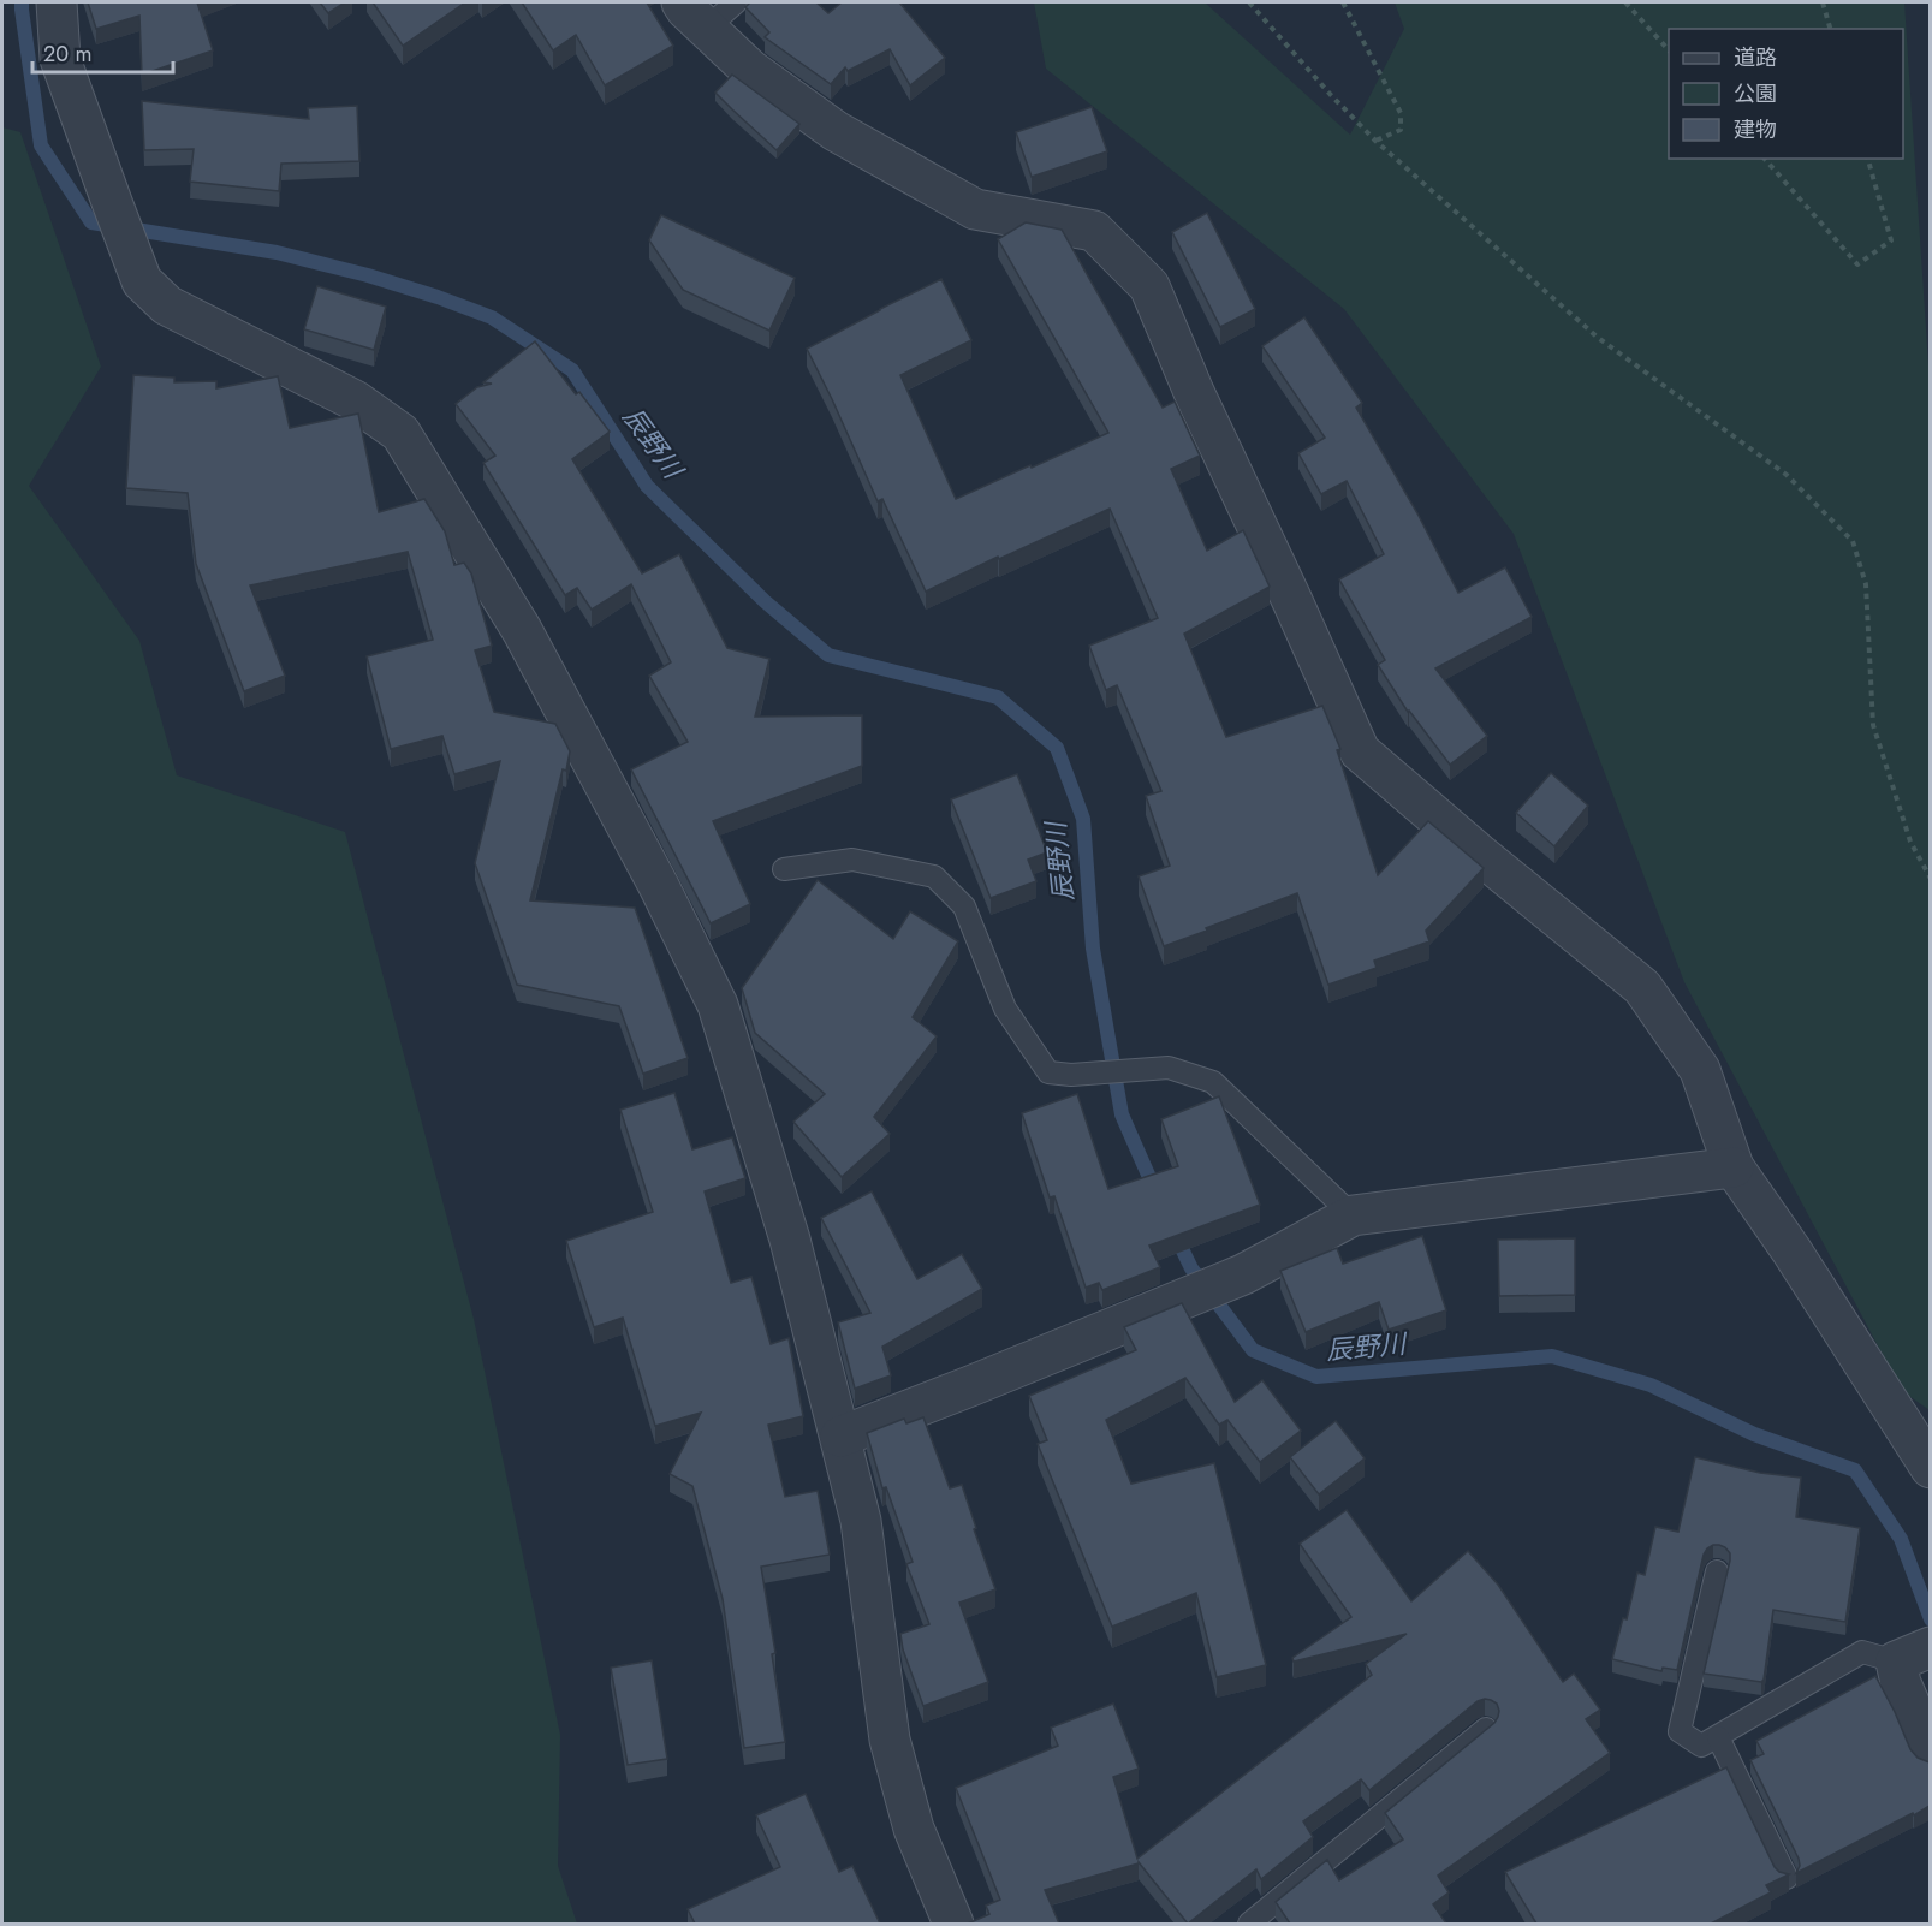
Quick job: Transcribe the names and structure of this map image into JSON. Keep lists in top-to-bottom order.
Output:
{
  "water": ["辰野川"],
  "legend": ["道路", "公園", "建物"],
  "scale_bar": "20 m"
}
